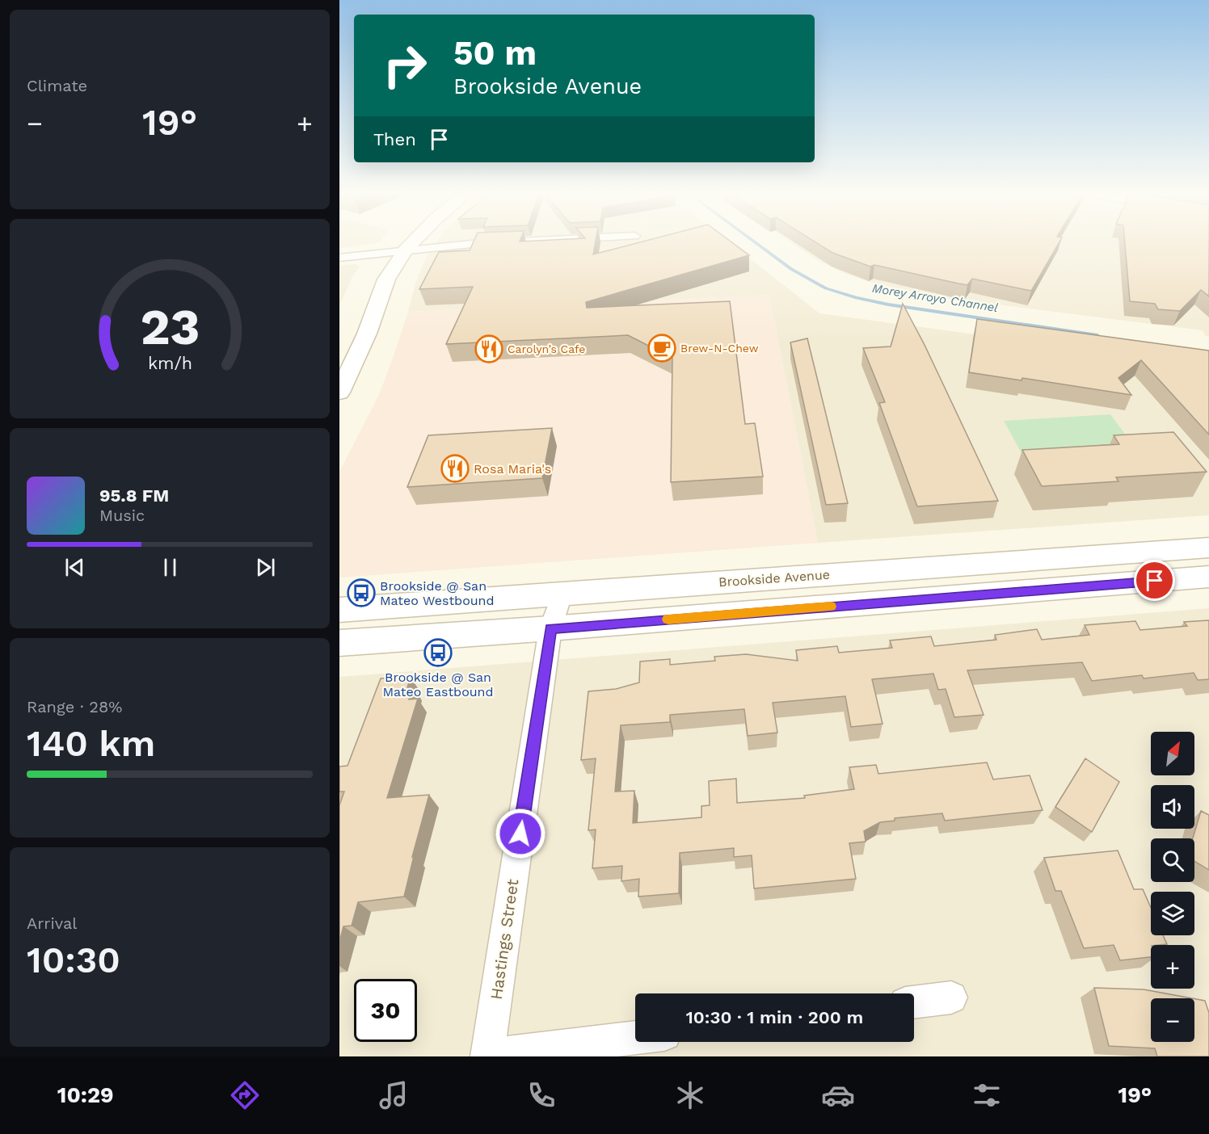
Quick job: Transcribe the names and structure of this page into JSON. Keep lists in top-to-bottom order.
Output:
{
  "streets": {
    "main road": ["Brookside Avenue"],
    "street": ["Hastings Street"]
  },
  "crossings": [
    ["Brookside Avenue", "Hastings Street"]
  ],
  "water": ["Morey Arroyo Channel"],
  "places": {
    "cafe": ["Brew-N-Chew"],
    "restaurant": ["Carolyn’s Cafe", "Rosa Maria's"],
    "bus stop": ["Brookside @ San Mateo Westbound", "Brookside @ San Mateo Eastbound"]
  },
  "north": "top right",
  "page": {
    "tile": [
      "Climate",
      ["Range · 28%", "140 km"],
      ["Arrival", "10:30"]
    ],
    "turn": ["50 m", "Brookside Avenue"],
    "heat": ["−", "19°", "+"],
    "then": "Then",
    "song": ["95.8 FM", "Music"],
    "map_buttons": ["+", "−"],
    "limit": "30",
    "trip": "10:30 · 1 min · 200 m",
    "tabs": ["10:29", "19°"],
    "gauge": ["23", "km/h"]
  }
}
